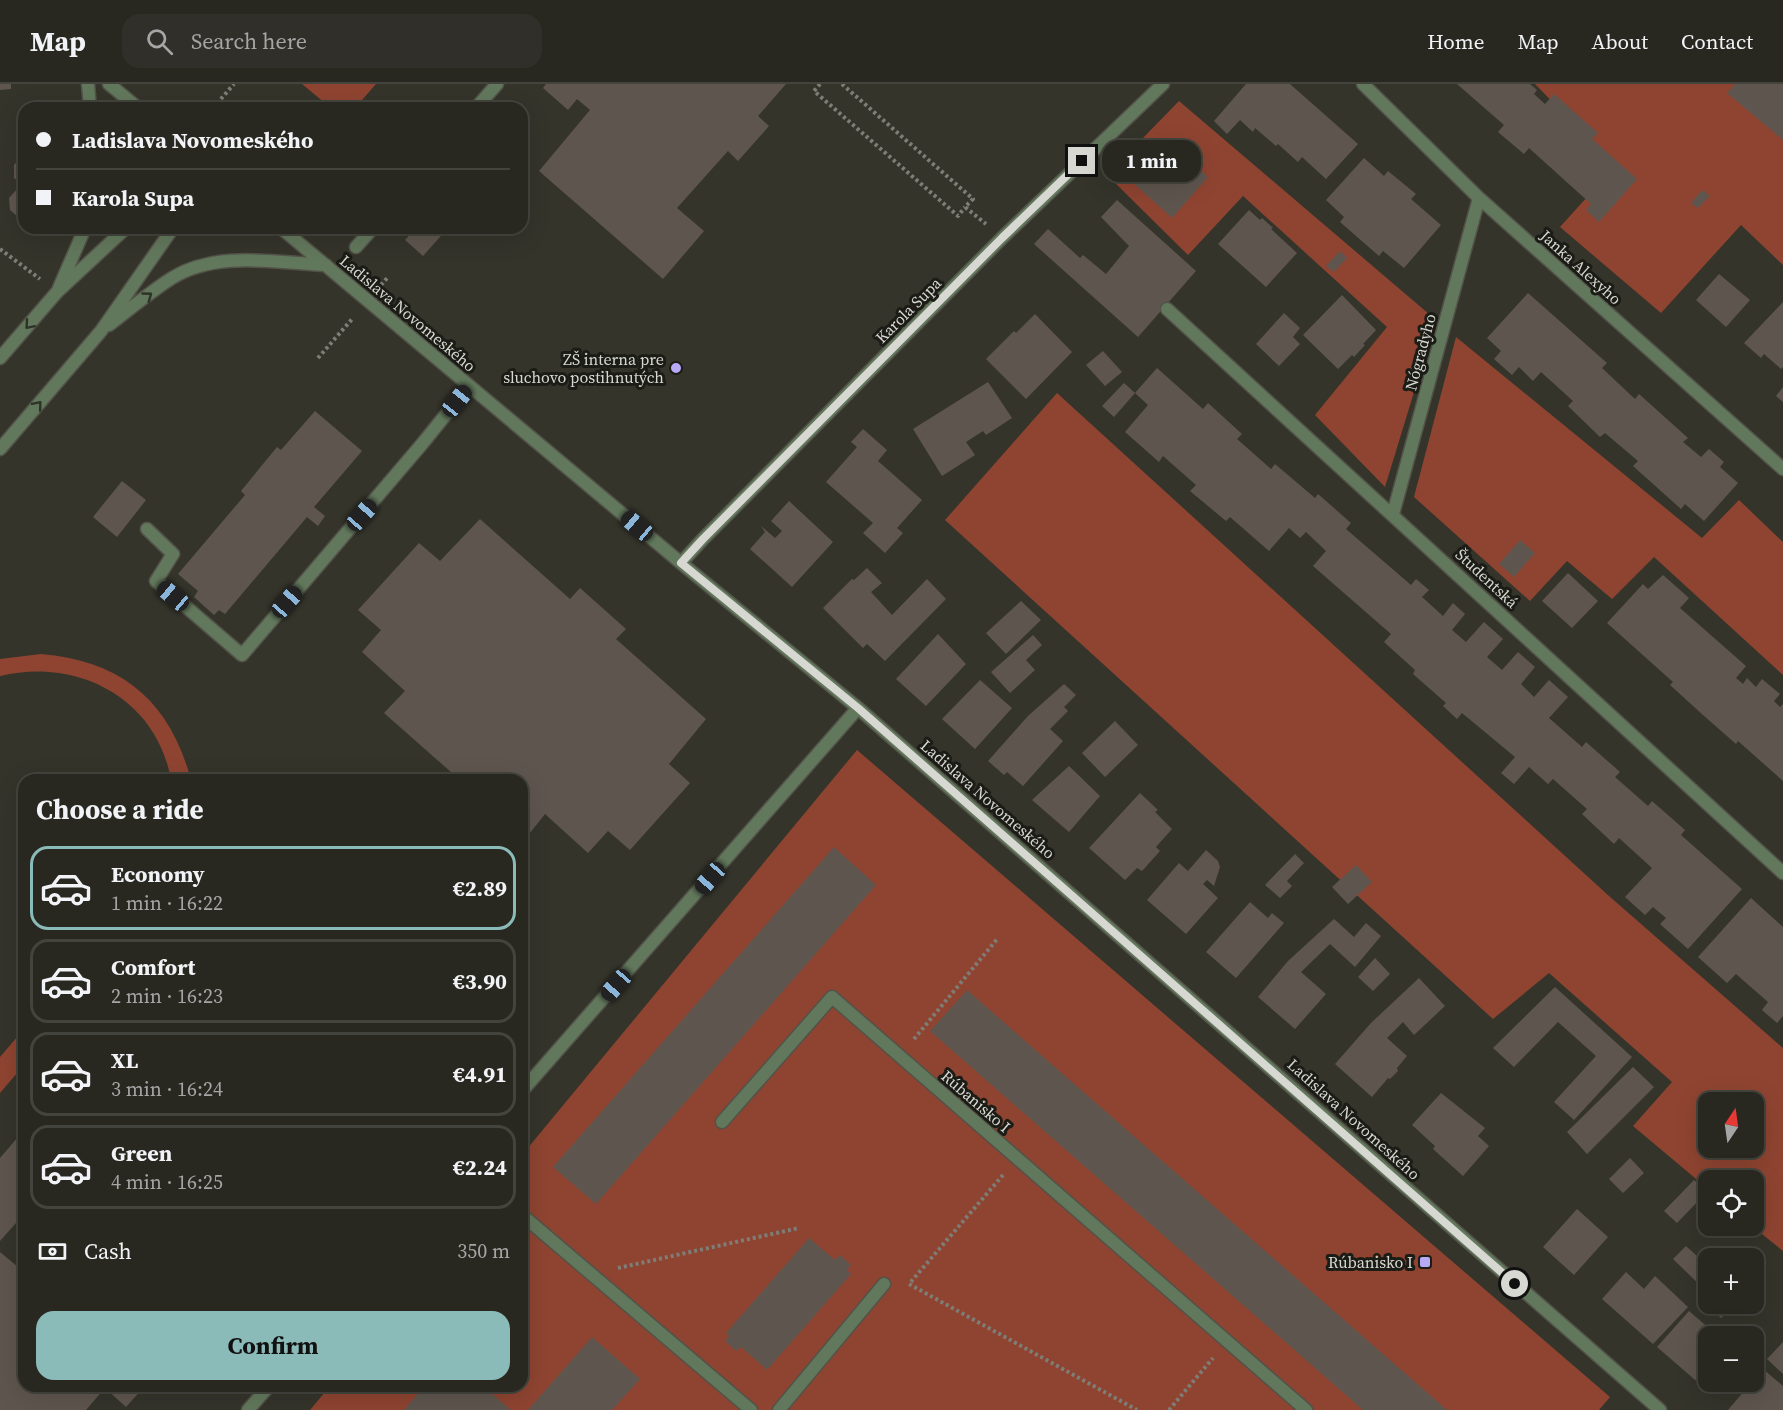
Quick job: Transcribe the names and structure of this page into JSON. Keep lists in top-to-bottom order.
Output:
{
  "streets": {
    "street": [
      "Janka Alexyho",
      "Karola Supa",
      "Ladislava Novomeského",
      "Nógradyho",
      "Študentská",
      "Rúbanisko I"
    ]
  },
  "crossings": [
    ["Janka Alexyho", "Nógradyho"],
    ["Karola Supa", "Ladislava Novomeského"],
    ["Nógradyho", "Študentská"]
  ],
  "places": {
    "other": ["ZŠ interna pre sluchovo postihnutých"],
    "transit": ["Rúbanisko I"]
  },
  "north": "top",
  "page": {
    "header": "Map",
    "search": "Search here",
    "nav": [
      "Home",
      "Map",
      "About",
      "Contact"
    ],
    "banner": ["Ladislava Novomeského", "Karola Supa"],
    "bubble": "1 min",
    "heading": "Choose a ride",
    "list": [
      {
        "name": "Economy",
        "note": "1 min · 16:22",
        "value": "€2.89"
      },
      {
        "name": "Comfort",
        "note": "2 min · 16:23",
        "value": "€3.90"
      },
      {
        "name": "XL",
        "note": "3 min · 16:24",
        "value": "€4.91"
      },
      {
        "name": "Green",
        "note": "4 min · 16:25",
        "value": "€2.24"
      }
    ],
    "map_buttons": ["+", "−"],
    "pay": ["Cash", "350 m"],
    "buttons": "Confirm"
  }
}
